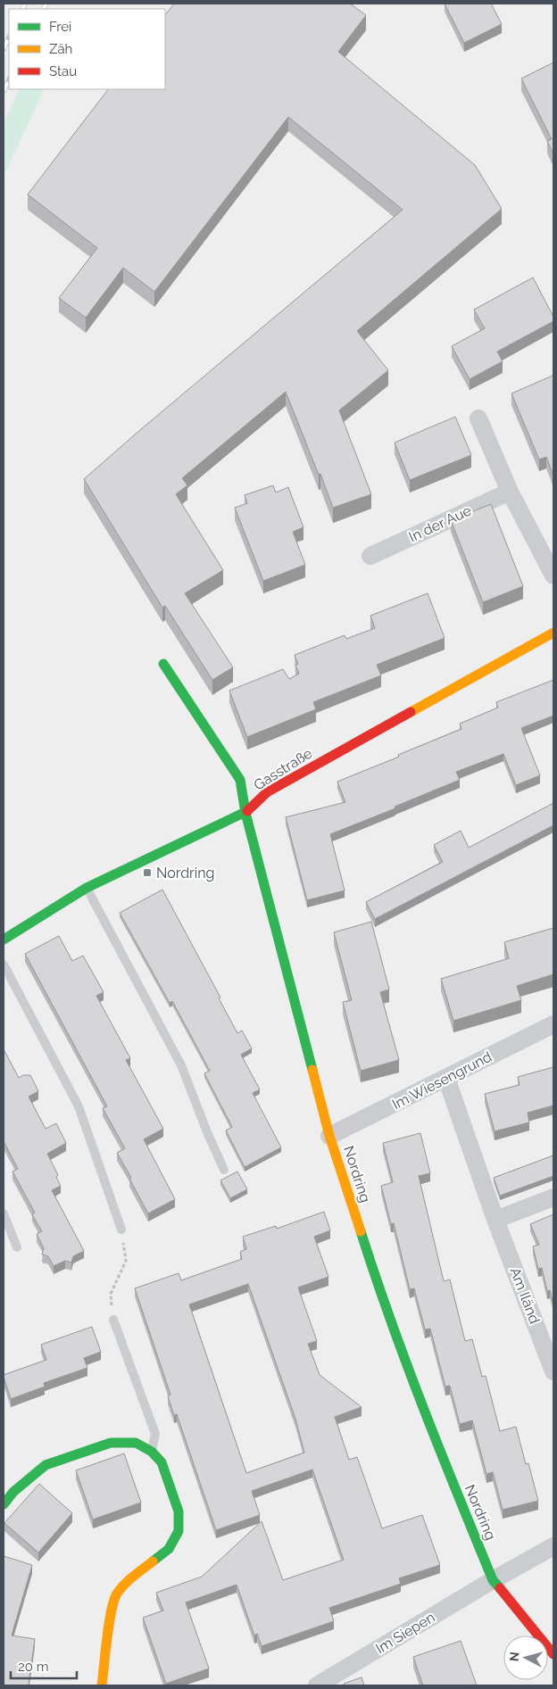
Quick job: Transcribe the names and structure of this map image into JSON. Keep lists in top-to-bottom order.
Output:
{
  "streets": {
    "street": [
      "In der Aue",
      "Gasstraße",
      "Im Wiesengrund",
      "Nordring",
      "Am Iländ",
      "Im Siepen"
    ]
  },
  "crossings": [
    ["Gasstraße", "Nordring"],
    ["Im Wiesengrund", "Nordring"],
    ["Im Wiesengrund", "Am Iländ"],
    ["Nordring", "Im Siepen"]
  ],
  "places": {
    "transit": ["Nordring"]
  },
  "legend": ["Frei", "Zäh", "Stau"],
  "scale_bar": "20 m",
  "north": "left"
}
